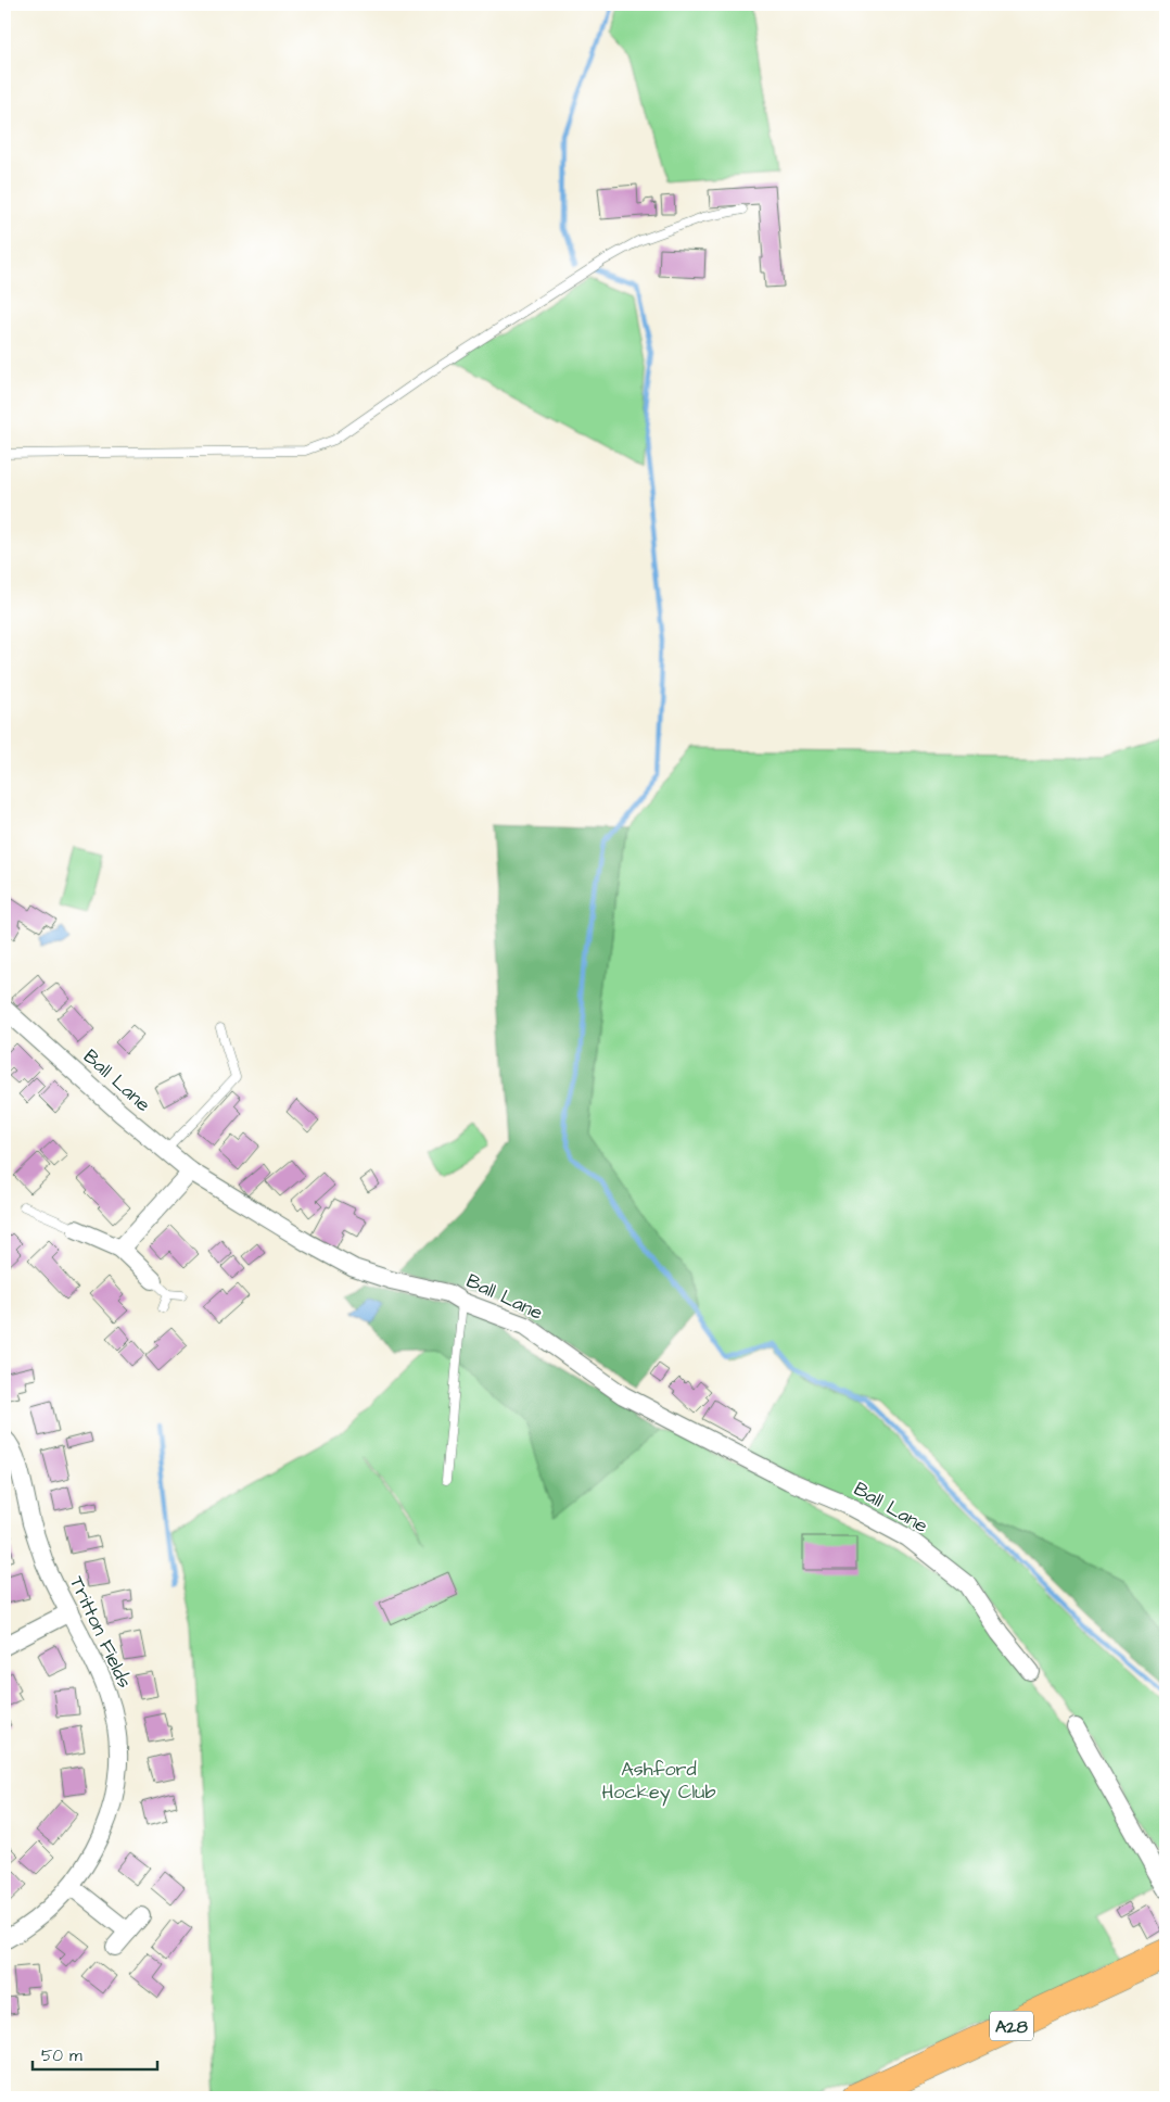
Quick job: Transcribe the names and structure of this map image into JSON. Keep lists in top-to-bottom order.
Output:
{
  "streets": {
    "highway": ["A28"],
    "street": ["Ball Lane", "Tritton Fields"]
  },
  "parks": ["Ashford Hockey Club"],
  "scale_bar": "50 m"
}
